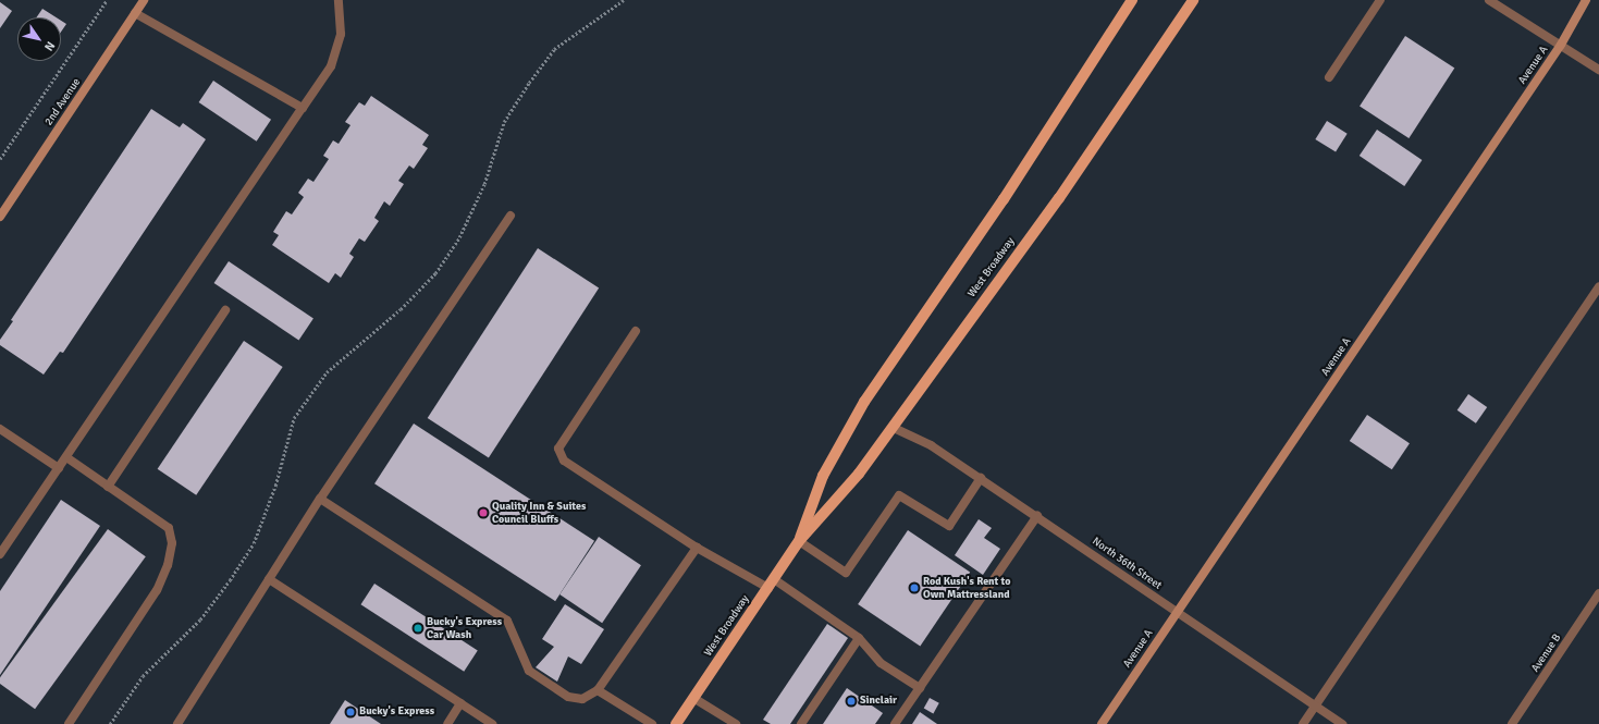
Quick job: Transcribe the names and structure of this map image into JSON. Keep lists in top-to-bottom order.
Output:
{
  "streets": {
    "main road": ["West Broadway"],
    "street": [
      "Avenue A",
      "2nd Avenue",
      "North 36th Street",
      "Avenue B"
    ]
  },
  "crossings": [
    ["Avenue A", "North 36th Street"],
    ["West Broadway", "North 36th Street"]
  ],
  "places": [
    "Quality Inn & Suites Council Bluffs",
    "Rod Kush's Rent to Own Mattressland",
    "Bucky's Express Car Wash",
    "Sinclair",
    "Bucky's Express"
  ],
  "north": "bottom right"
}
